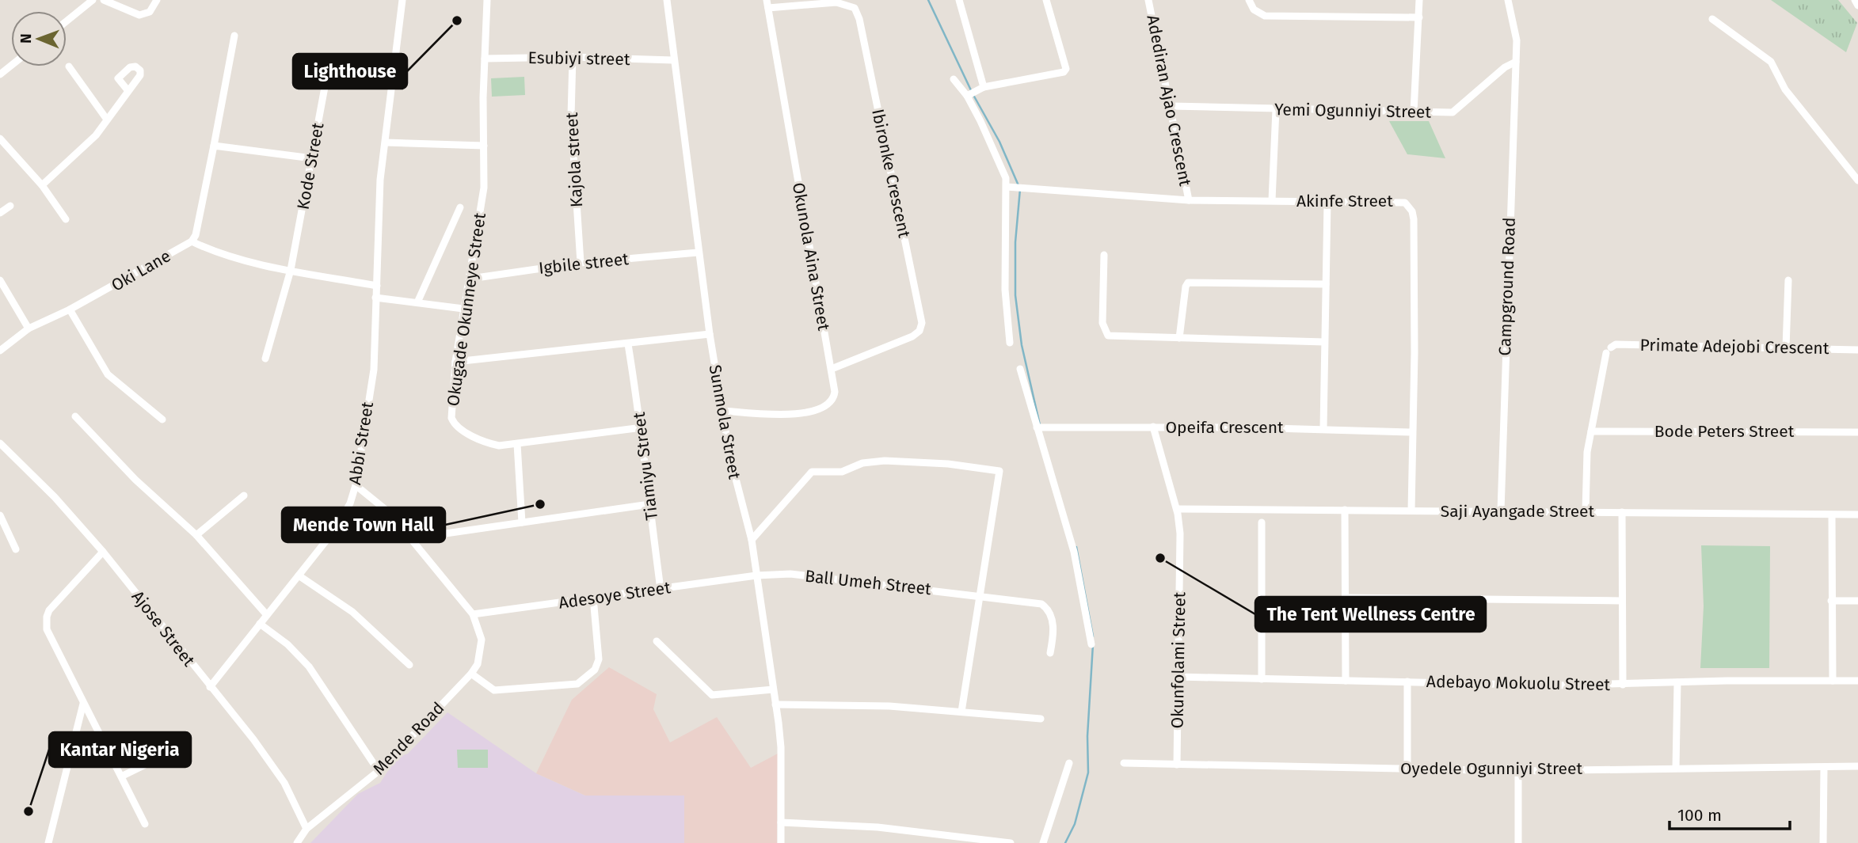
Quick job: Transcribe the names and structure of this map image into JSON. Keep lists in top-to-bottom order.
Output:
{
  "streets": {
    "street": [
      "Esubiyi street",
      "Adediran Ajao Crescent",
      "Yemi Ogunniyi Street",
      "Kajola street",
      "Kode Street",
      "Ibironke Crescent",
      "Akinfe Street",
      "Okunola Aina Street",
      "Igbile street",
      "Oki Lane",
      "Campground Road",
      "Okugade Okunneye Street",
      "Primate Adejobi Crescent",
      "Sunmola Street",
      "Opeifa Crescent",
      "Bode Peters Street",
      "Abbi Street",
      "Tiamiyu Street",
      "Saji Ayangade Street",
      "Ball Umeh Street",
      "Adesoye Street",
      "Ajose Street",
      "Okunfolami Street",
      "Adebayo Mokuolu Street",
      "Mende Road",
      "Oyedele Ogunniyi Street"
    ]
  },
  "crossings": [
    ["Esubiyi street", "Kajola street"],
    ["Esubiyi street", "Okugade Okunneye Street"],
    ["Esubiyi street", "Sunmola Street"],
    ["Adediran Ajao Crescent", "Yemi Ogunniyi Street"],
    ["Adediran Ajao Crescent", "Akinfe Street"],
    ["Yemi Ogunniyi Street", "Campground Road"],
    ["Kajola street", "Igbile street"],
    ["Ibironke Crescent", "Okunola Aina Street"],
    ["Akinfe Street", "Opeifa Crescent"],
    ["Akinfe Street", "Saji Ayangade Street"],
    ["Okunola Aina Street", "Sunmola Street"],
    ["Igbile street", "Okugade Okunneye Street"],
    ["Igbile street", "Sunmola Street"],
    ["Campground Road", "Saji Ayangade Street"],
    ["Okugade Okunneye Street", "Tiamiyu Street"],
    ["Primate Adejobi Crescent", "Bode Peters Street"],
    ["Sunmola Street", "Ball Umeh Street"],
    ["Sunmola Street", "Adesoye Street"],
    ["Opeifa Crescent", "Okunfolami Street"],
    ["Abbi Street", "Ajose Street"],
    ["Tiamiyu Street", "Adesoye Street"],
    ["Saji Ayangade Street", "Okunfolami Street"],
    ["Ball Umeh Street", "Adesoye Street"],
    ["Adesoye Street", "Mende Road"],
    ["Ajose Street", "Mende Road"],
    ["Okunfolami Street", "Adebayo Mokuolu Street"],
    ["Okunfolami Street", "Oyedele Ogunniyi Street"]
  ],
  "places": [
    "Lighthouse",
    "Mende Town Hall",
    "The Tent Wellness Centre",
    "Kantar Nigeria"
  ],
  "scale_bar": "100 m",
  "north": "left"
}
